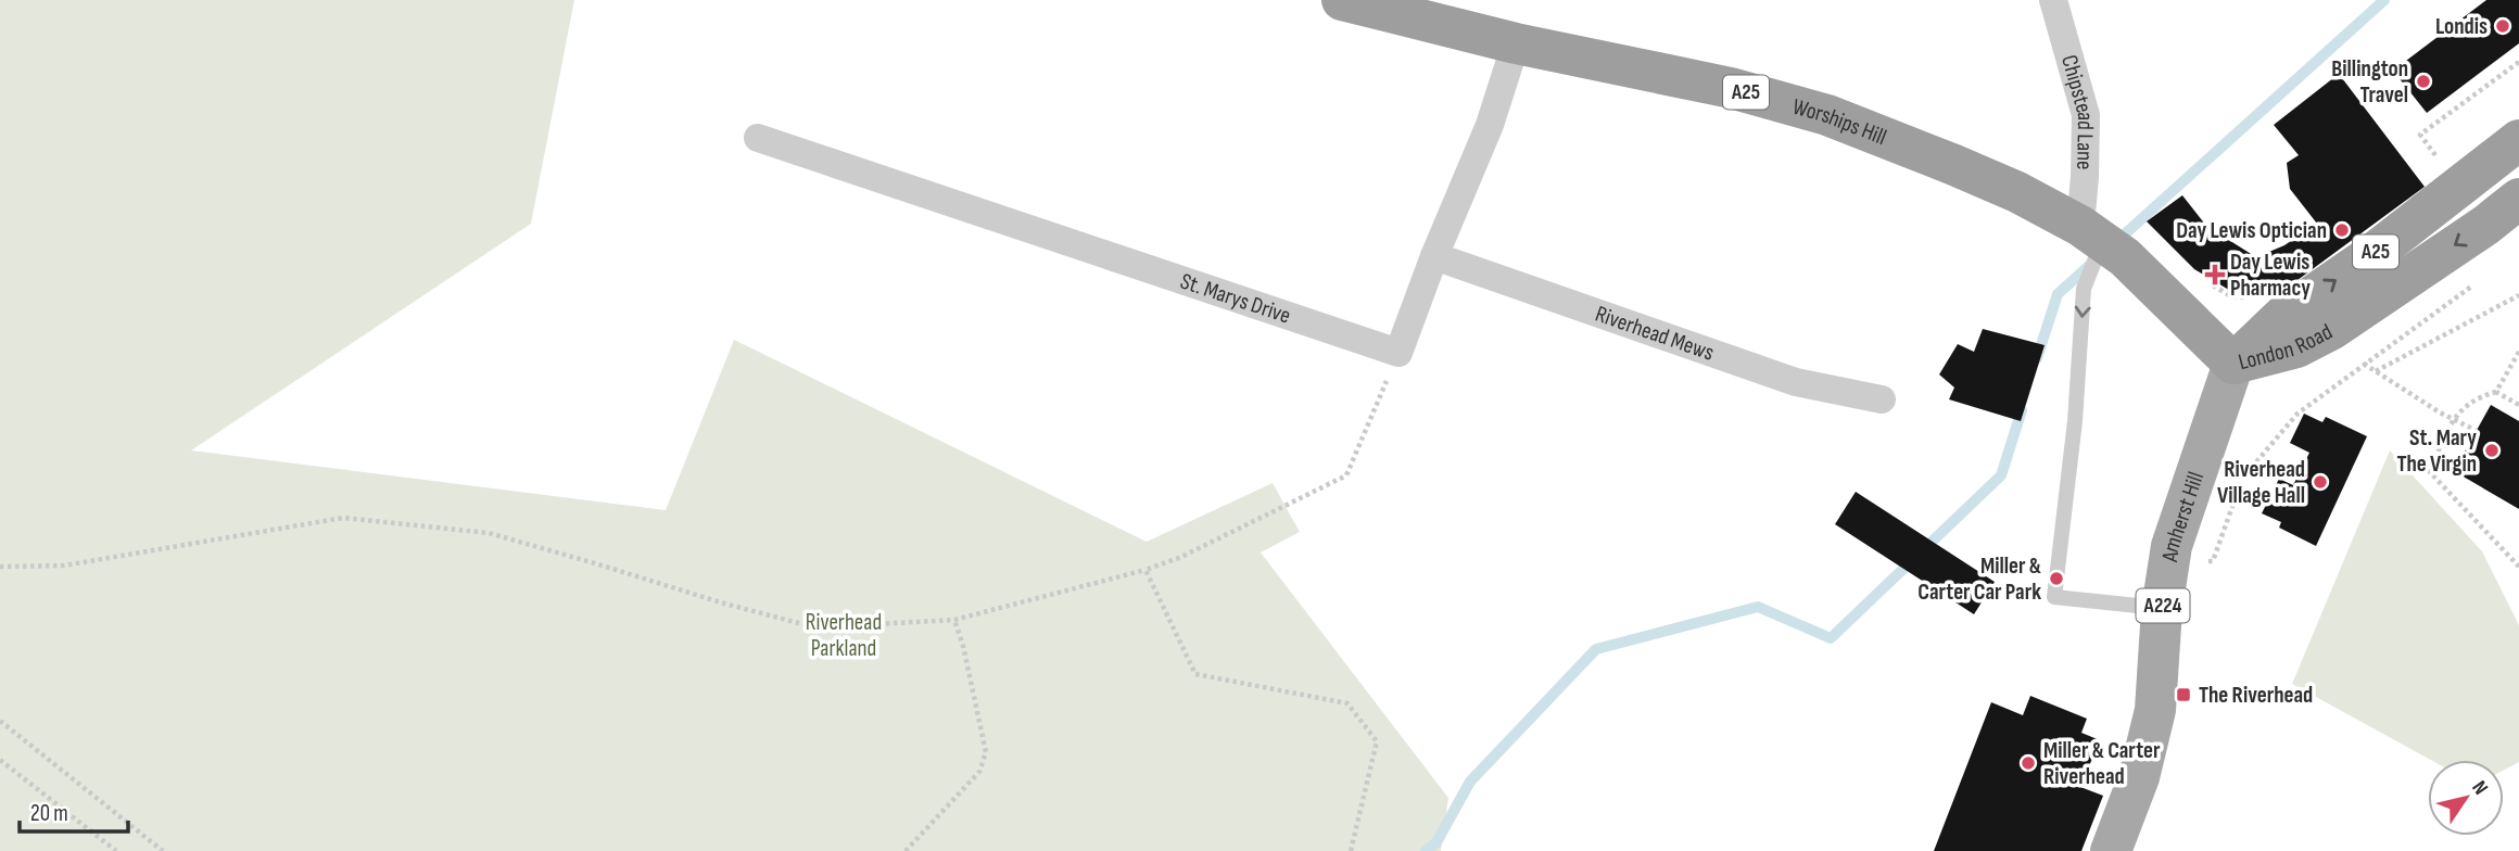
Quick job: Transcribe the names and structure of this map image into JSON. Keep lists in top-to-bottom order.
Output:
{
  "streets": {
    "highway": ["A25", "Worships Hill", "London Road"],
    "main road": ["Amherst Hill", "A224"],
    "street": ["Chipstead Lane", "St. Marys Drive", "Riverhead Mews"]
  },
  "crossings": [
    ["Chipstead Lane", "Worships Hill"],
    ["Worships Hill", "London Road"],
    ["Worships Hill", "Amherst Hill"],
    ["London Road", "Amherst Hill"]
  ],
  "parks": ["Riverhead Parkland"],
  "places": {
    "other": [
      "Londis",
      "Billington Travel",
      "Day Lewis Optician",
      "St. Mary The Virgin",
      "Riverhead Village Hall",
      "Miller & Carter Car Park",
      "Miller & Carter Riverhead"
    ],
    "health": ["Day Lewis Pharmacy"],
    "transit": ["The Riverhead"]
  },
  "scale_bar": "20 m",
  "north": "top right"
}
